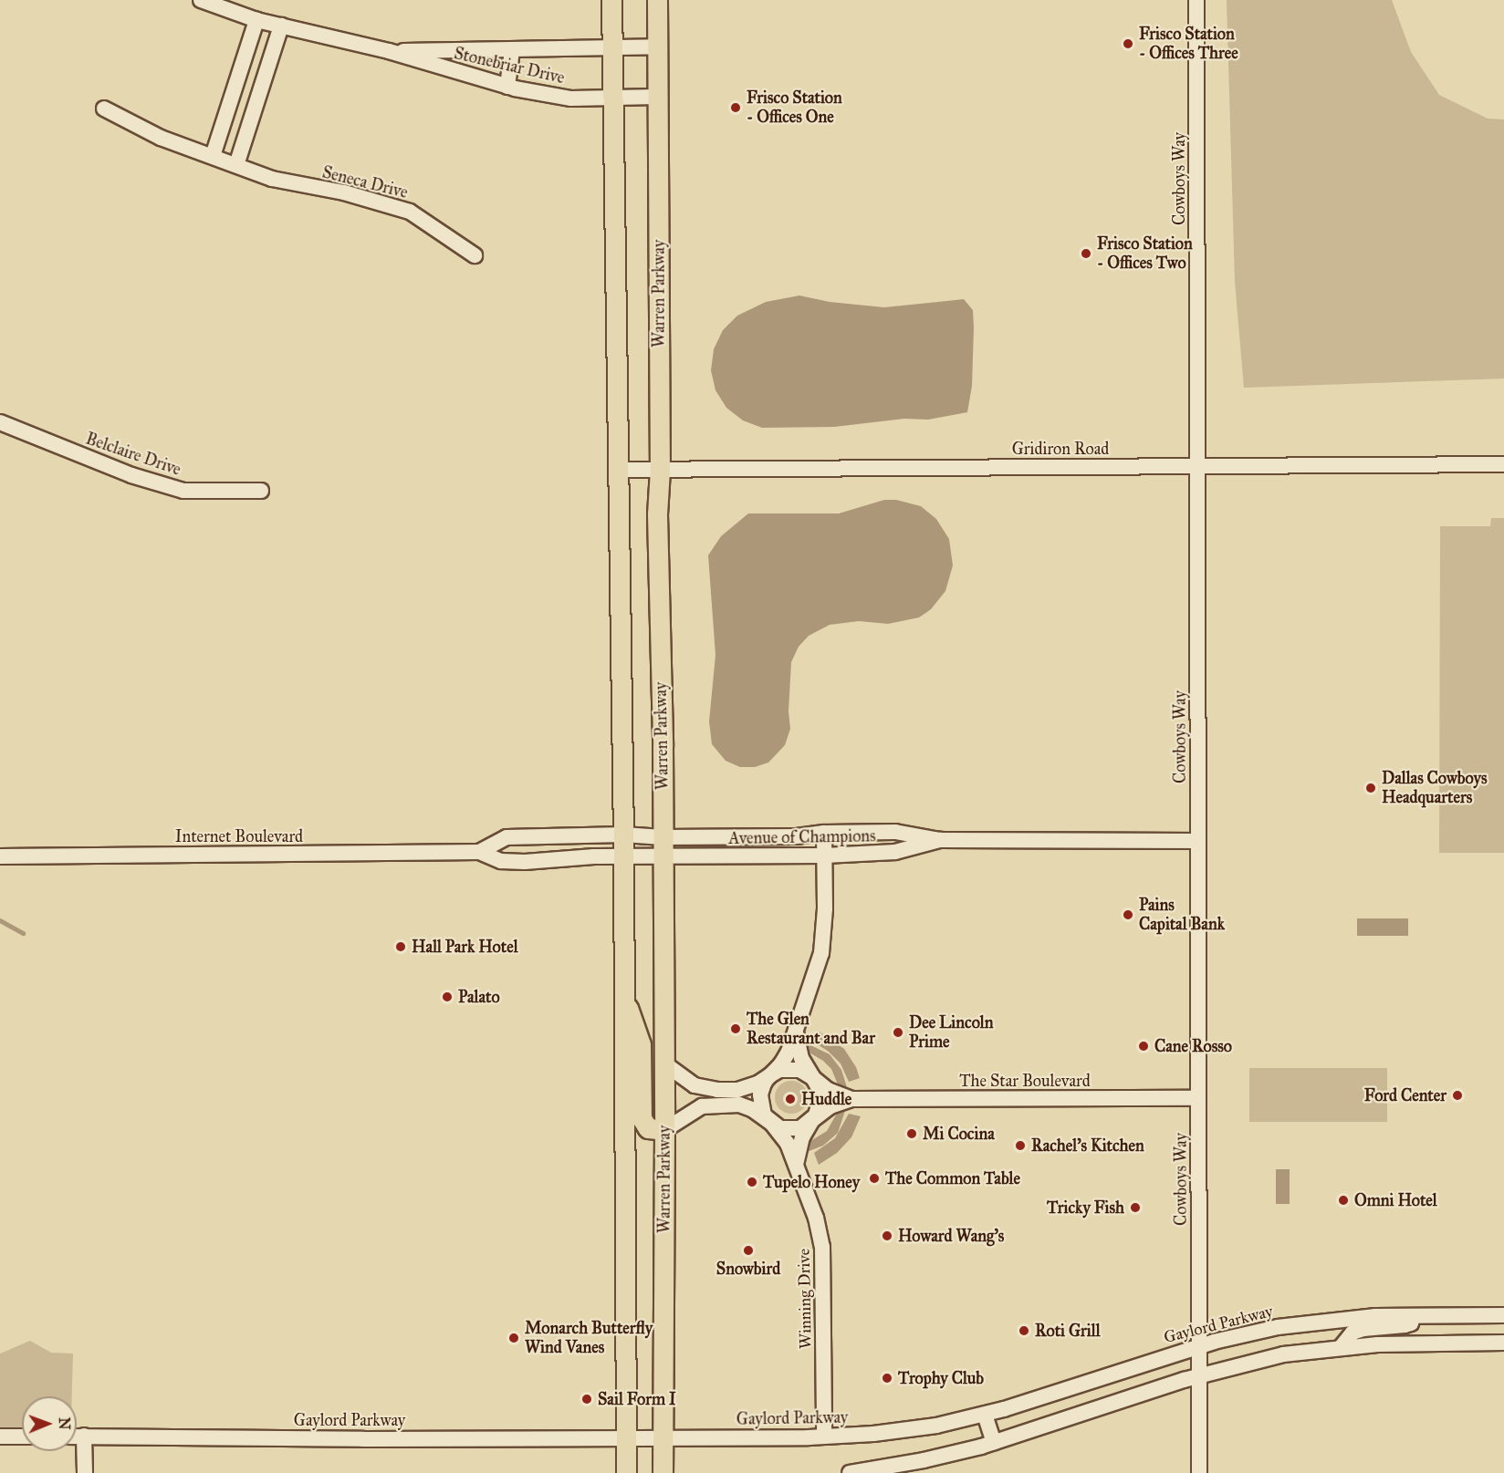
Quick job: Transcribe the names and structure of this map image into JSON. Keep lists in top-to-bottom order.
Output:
{
  "streets": {
    "main road": ["Warren Parkway"],
    "street": [
      "Stonebriar Drive",
      "Cowboys Way",
      "Seneca Drive",
      "Gridiron Road",
      "Belclaire Drive",
      "Internet Boulevard",
      "Avenue of Champions",
      "The Star Boulevard",
      "Winning Drive",
      "Gaylord Parkway"
    ]
  },
  "crossings": [
    ["Stonebriar Drive", "Warren Parkway"],
    ["Cowboys Way", "Gridiron Road"],
    ["Cowboys Way", "Avenue of Champions"],
    ["Cowboys Way", "The Star Boulevard"],
    ["Cowboys Way", "Gaylord Parkway"],
    ["Warren Parkway", "Gridiron Road"],
    ["Warren Parkway", "Internet Boulevard"],
    ["Warren Parkway", "Avenue of Champions"],
    ["Warren Parkway", "Gaylord Parkway"],
    ["Internet Boulevard", "Avenue of Champions"],
    ["The Star Boulevard", "Winning Drive"],
    ["Winning Drive", "Gaylord Parkway"]
  ],
  "places": [
    "Frisco Station - Offices Three",
    "Frisco Station - Offices One",
    "Frisco Station - Offices Two",
    "Dallas Cowboys Headquarters",
    "Pains Capital Bank",
    "Hall Park Hotel",
    "Palato",
    "The Glen Restaurant and Bar",
    "Dee Lincoln Prime",
    "Cane Rosso",
    "Ford Center",
    "Huddle",
    "Mi Cocina",
    "Rachel's Kitchen",
    "The Common Table",
    "Tupelo Honey",
    "Omni Hotel",
    "Tricky Fish",
    "Howard Wang's",
    "Snowbird",
    "Roti Grill",
    "Monarch Butterfly Wind Vanes",
    "Trophy Club",
    "Sail Form I"
  ],
  "north": "right"
}
